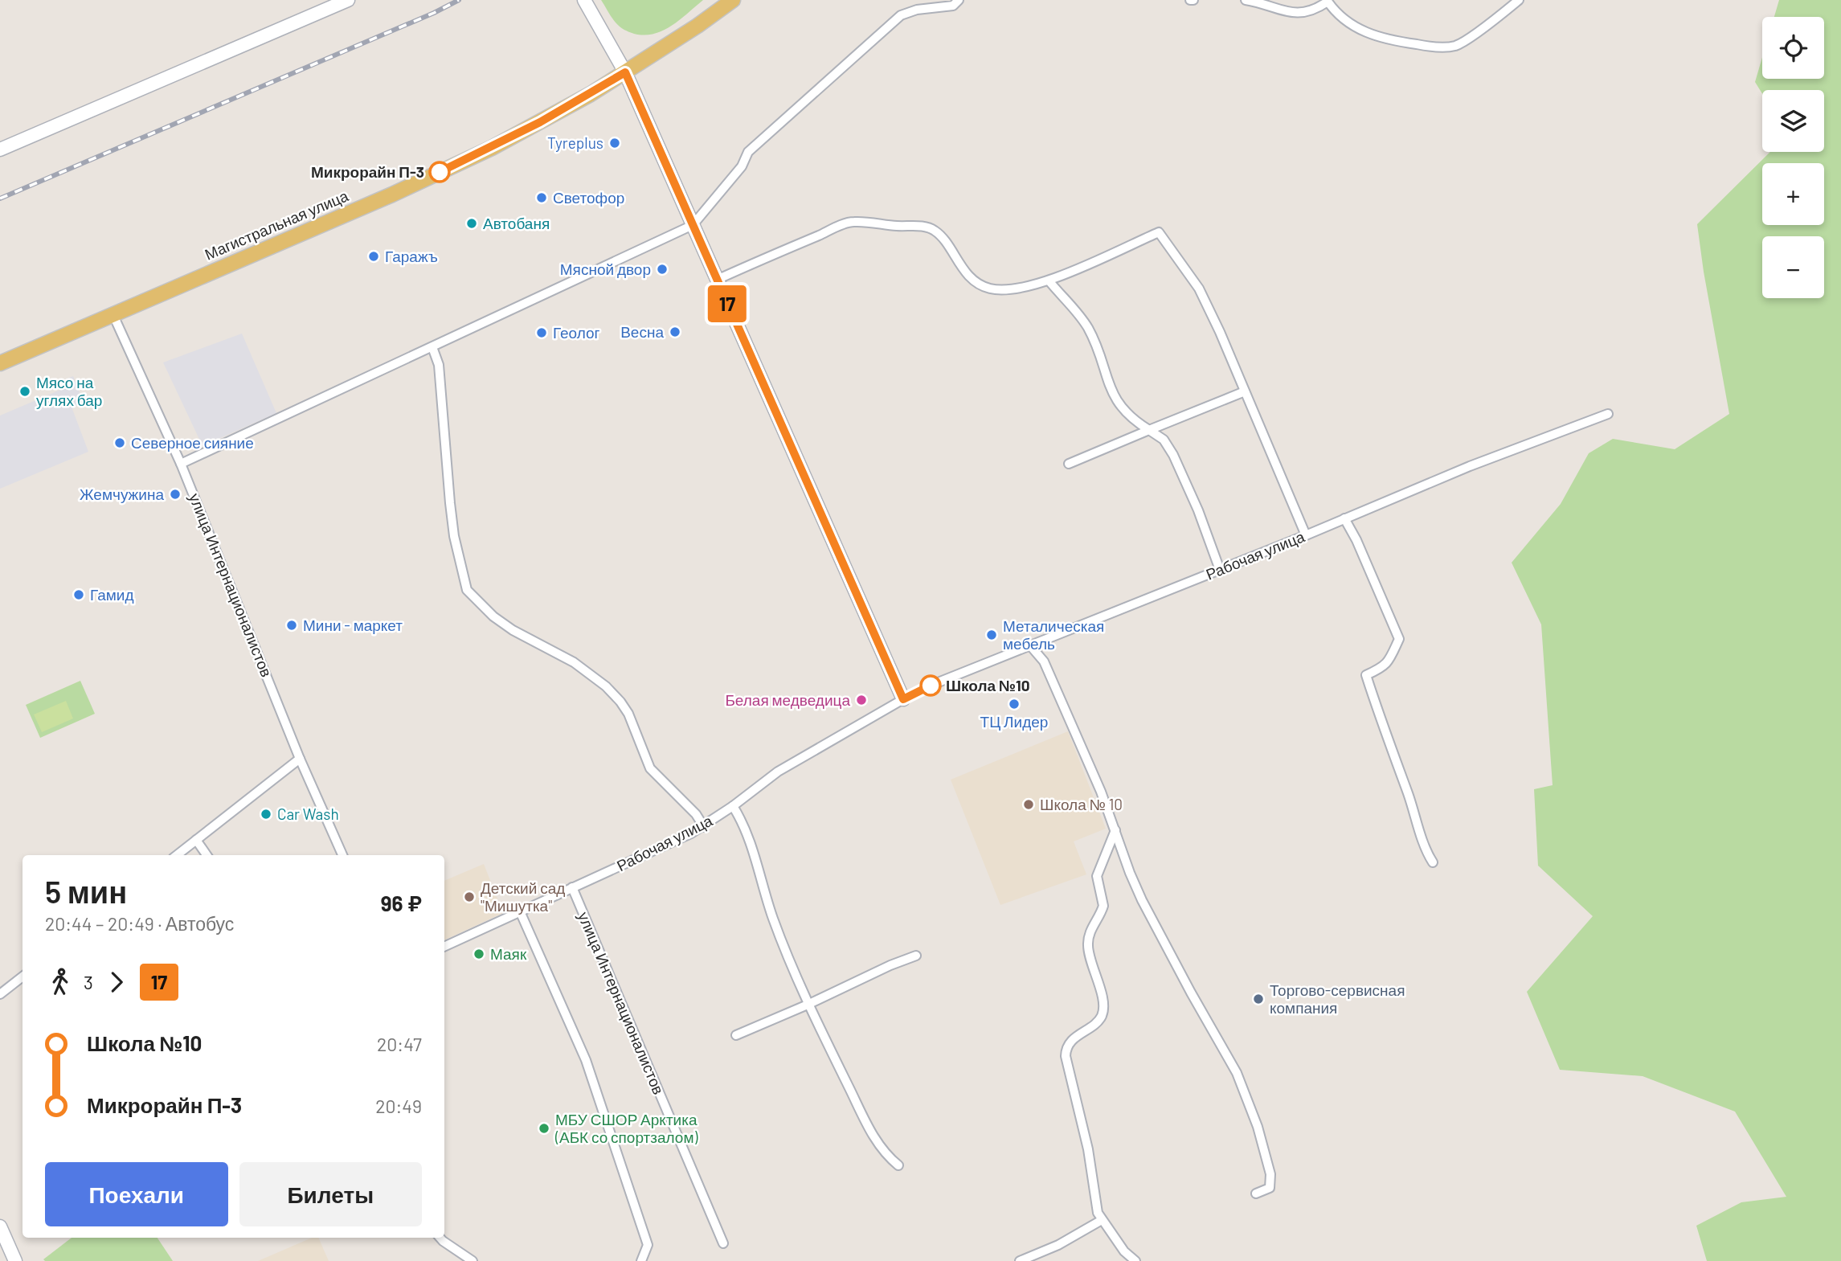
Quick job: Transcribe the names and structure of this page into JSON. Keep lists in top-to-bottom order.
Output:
{
  "streets": {
    "main road": ["Магистральная улица"],
    "street": ["Рабочая улица", "улица Интернационалистов"]
  },
  "crossings": [
    ["Магистральная улица", "улица Интернационалистов"],
    ["Рабочая улица", "улица Интернационалистов"]
  ],
  "places": [
    "Tyreplus",
    "Микрорайн П-3",
    "Светофор",
    "Автобаня",
    "Гаражъ",
    "Мясной двор",
    "Весна",
    "Геолог",
    "Мясо на углях бар",
    "Северное сияние",
    "Жемчужина",
    "Гамид",
    "Мини - маркет",
    "Металическая мебель",
    "Школа №10",
    "Белая медведица",
    "ТЦ Лидер",
    "Школа № 10",
    "Car Wash",
    "Детский сад \"Мишутка\"",
    "Маяк",
    "Торгово-сервисная компания",
    "МБУ СШОР Арктика (АБК со спортзалом)"
  ],
  "lines": ["bus line 17"],
  "page": {
    "on_map": "17",
    "map_buttons": ["+", "−"],
    "heading": ["5 мин", "20:44 – 20:49 · Автобус", "96 ₽"],
    "legs": ["3", "17"],
    "list": [
      {
        "name": "Школа №10",
        "value": "20:47"
      },
      {
        "name": "Микрорайн П-3",
        "value": "20:49"
      }
    ],
    "buttons": ["Поехали", "Билеты"]
  }
}
